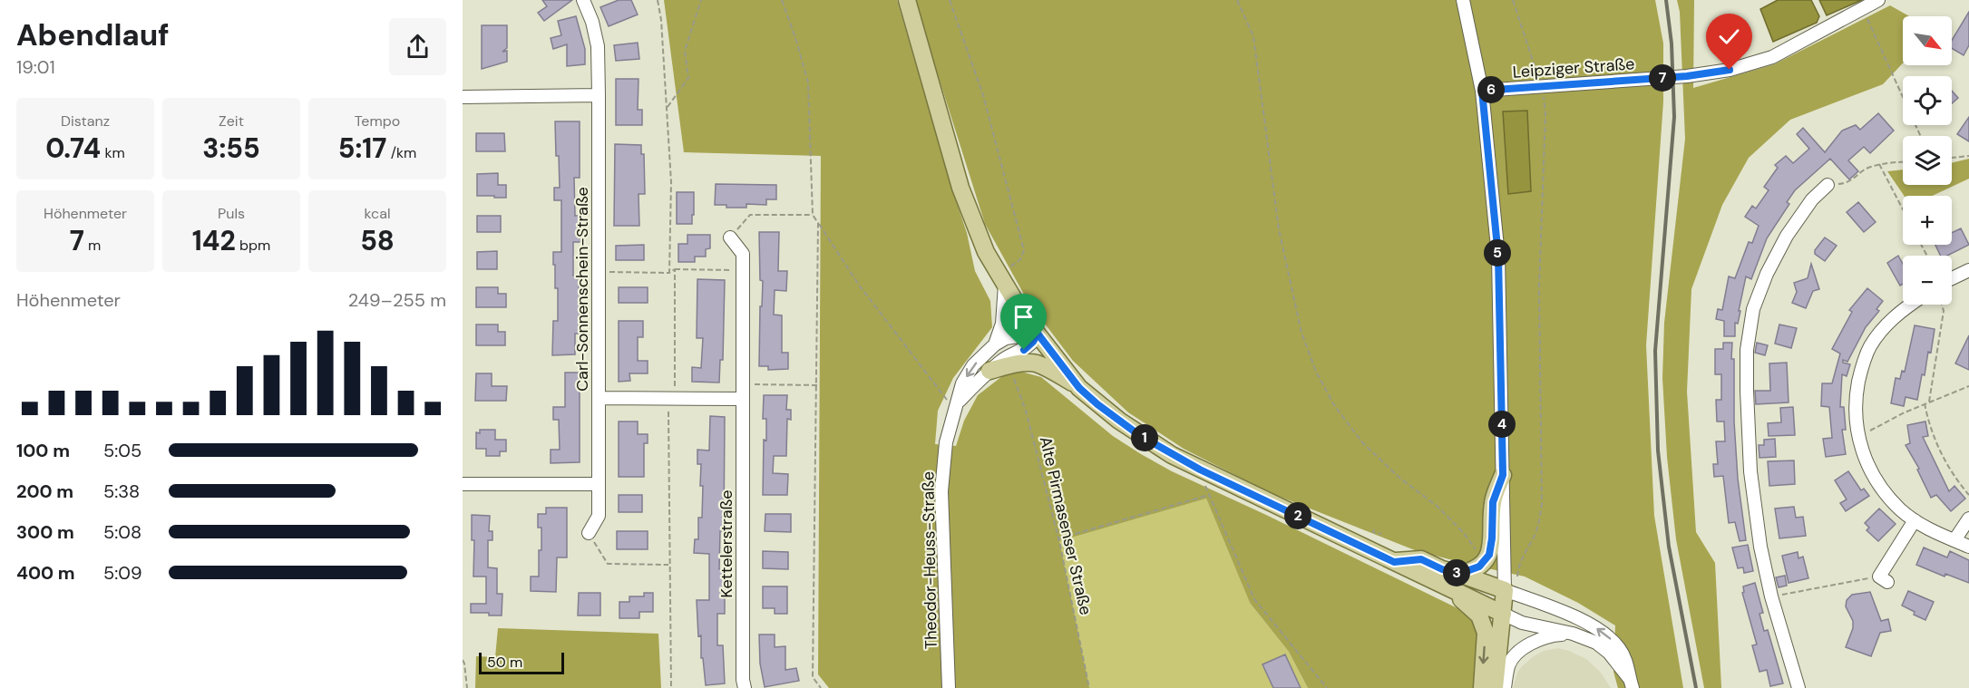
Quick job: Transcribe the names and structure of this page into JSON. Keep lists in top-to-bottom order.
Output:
{
  "streets": {
    "street": [
      "Leipziger Straße",
      "Carl-Sonnenschein-Straße",
      "Kettelerstraße",
      "Theodor-Heuss-Straße"
    ],
    "path": ["Alte Pirmasenser Straße"]
  },
  "scale_bar": "50 m",
  "north": "bottom right",
  "page": {
    "heading": ["Abendlauf", "19:01"],
    "map_buttons": ["+", "−"],
    "pins": [
      "7",
      "6",
      "5",
      "4",
      "1",
      "2",
      "3"
    ],
    "stats": [
      ["Distanz", "0.74 km"],
      ["Zeit", "3:55"],
      ["Tempo", "5:17 /km"],
      ["Höhenmeter", "7 m"],
      ["Puls", "142 bpm"],
      ["kcal", "58"]
    ],
    "chart": ["Höhenmeter", "249–255 m"],
    "list": [
      {
        "name": "100 m",
        "note": "5:05"
      },
      {
        "name": "200 m",
        "note": "5:38"
      },
      {
        "name": "300 m",
        "note": "5:08"
      },
      {
        "name": "400 m",
        "note": "5:09"
      }
    ],
    "scale": "50 m"
  }
}
